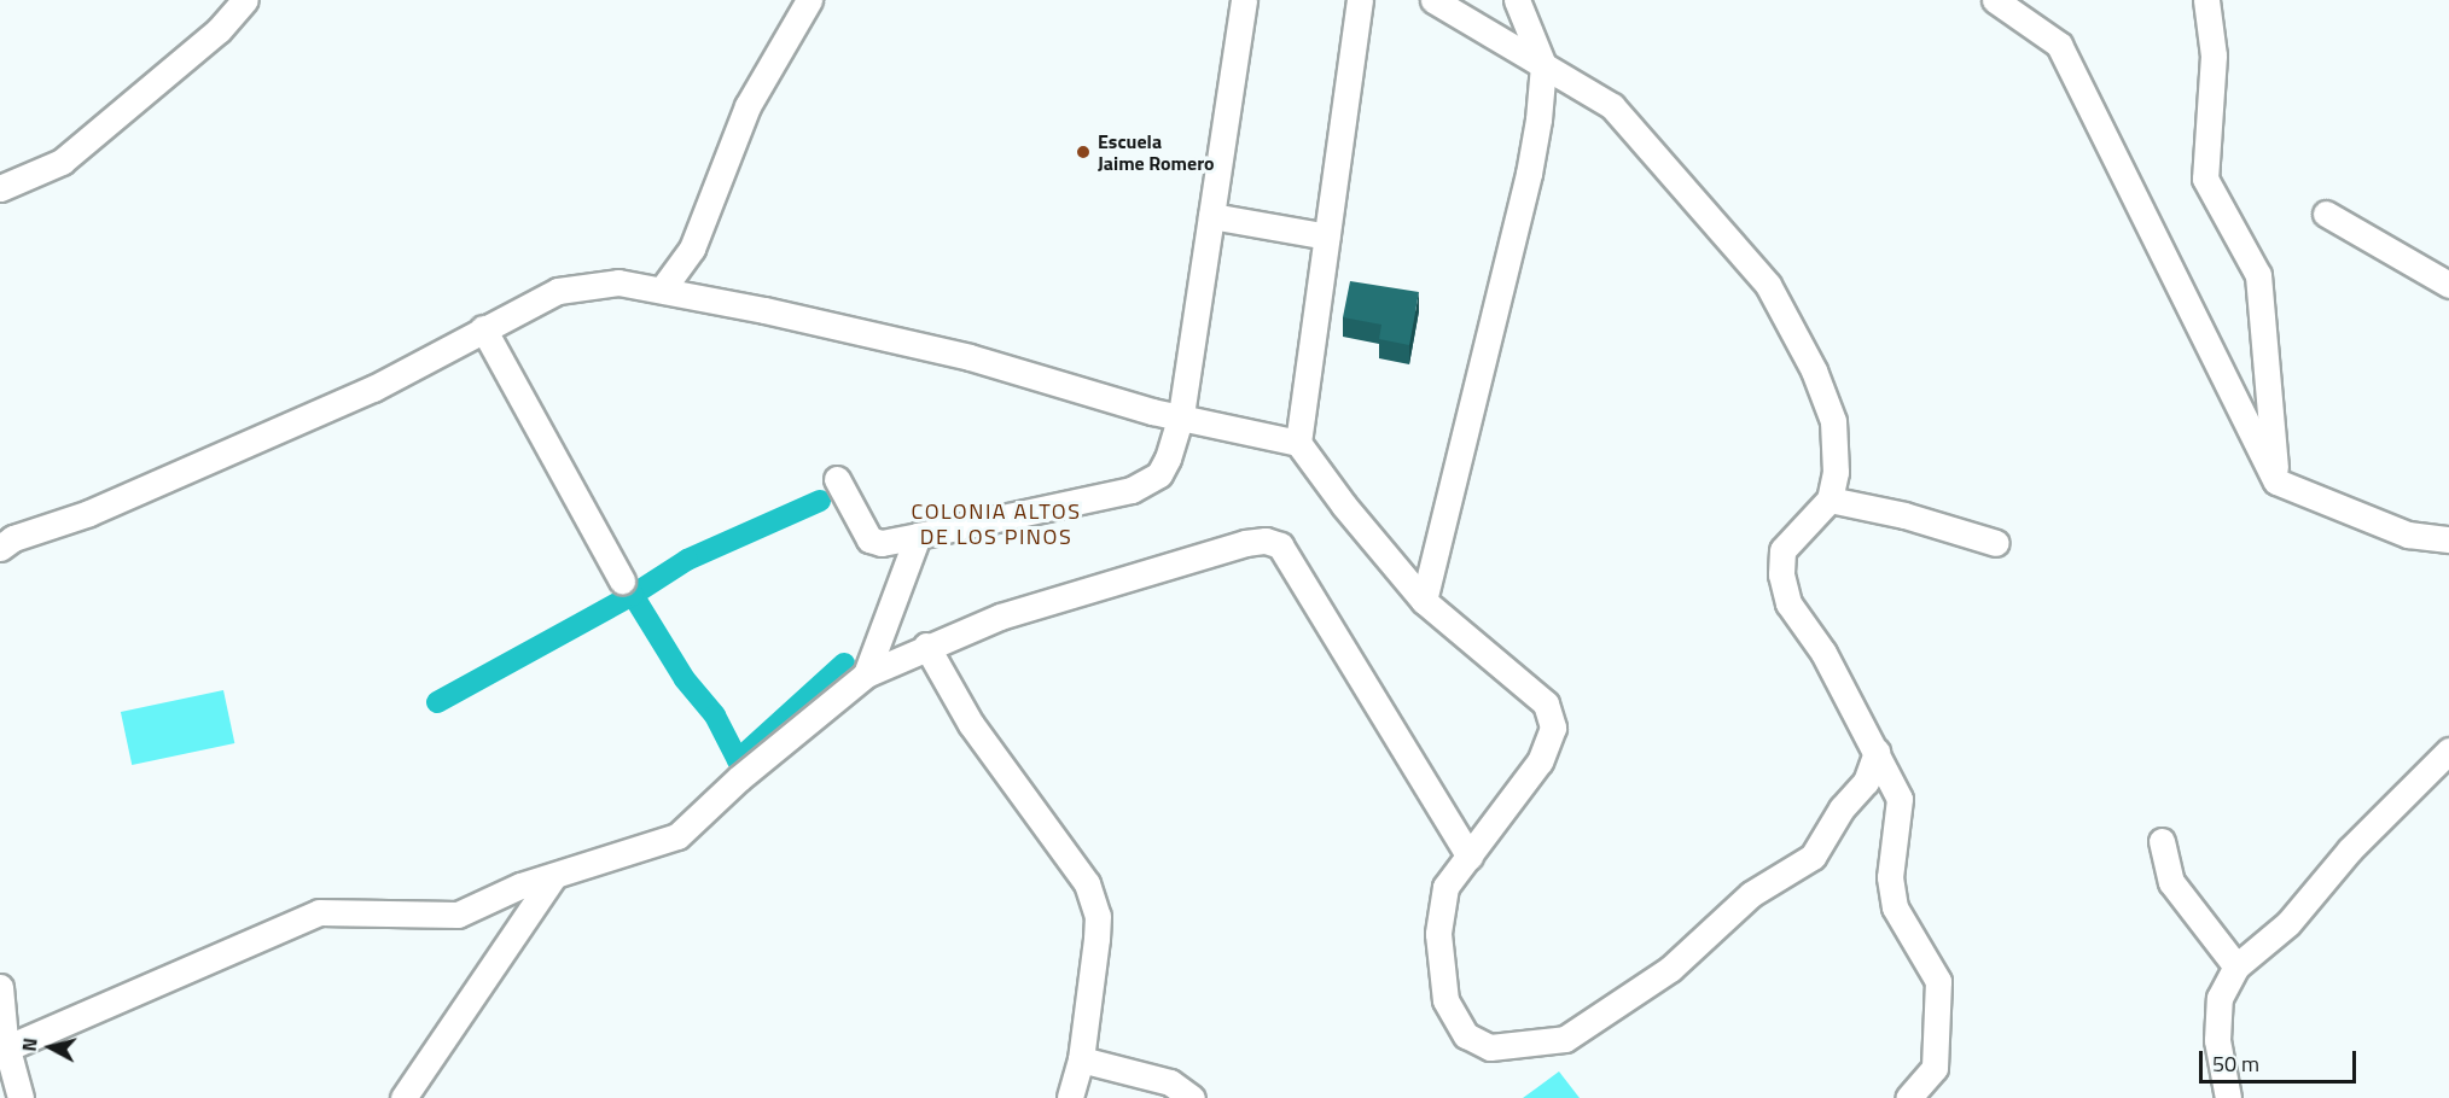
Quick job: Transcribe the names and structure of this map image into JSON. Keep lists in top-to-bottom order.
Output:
{
  "districts": ["COLONIA ALTOS DE LOS PINOS"],
  "places": ["Escuela Jaime Romero"],
  "scale_bar": "50 m",
  "north": "left"
}
